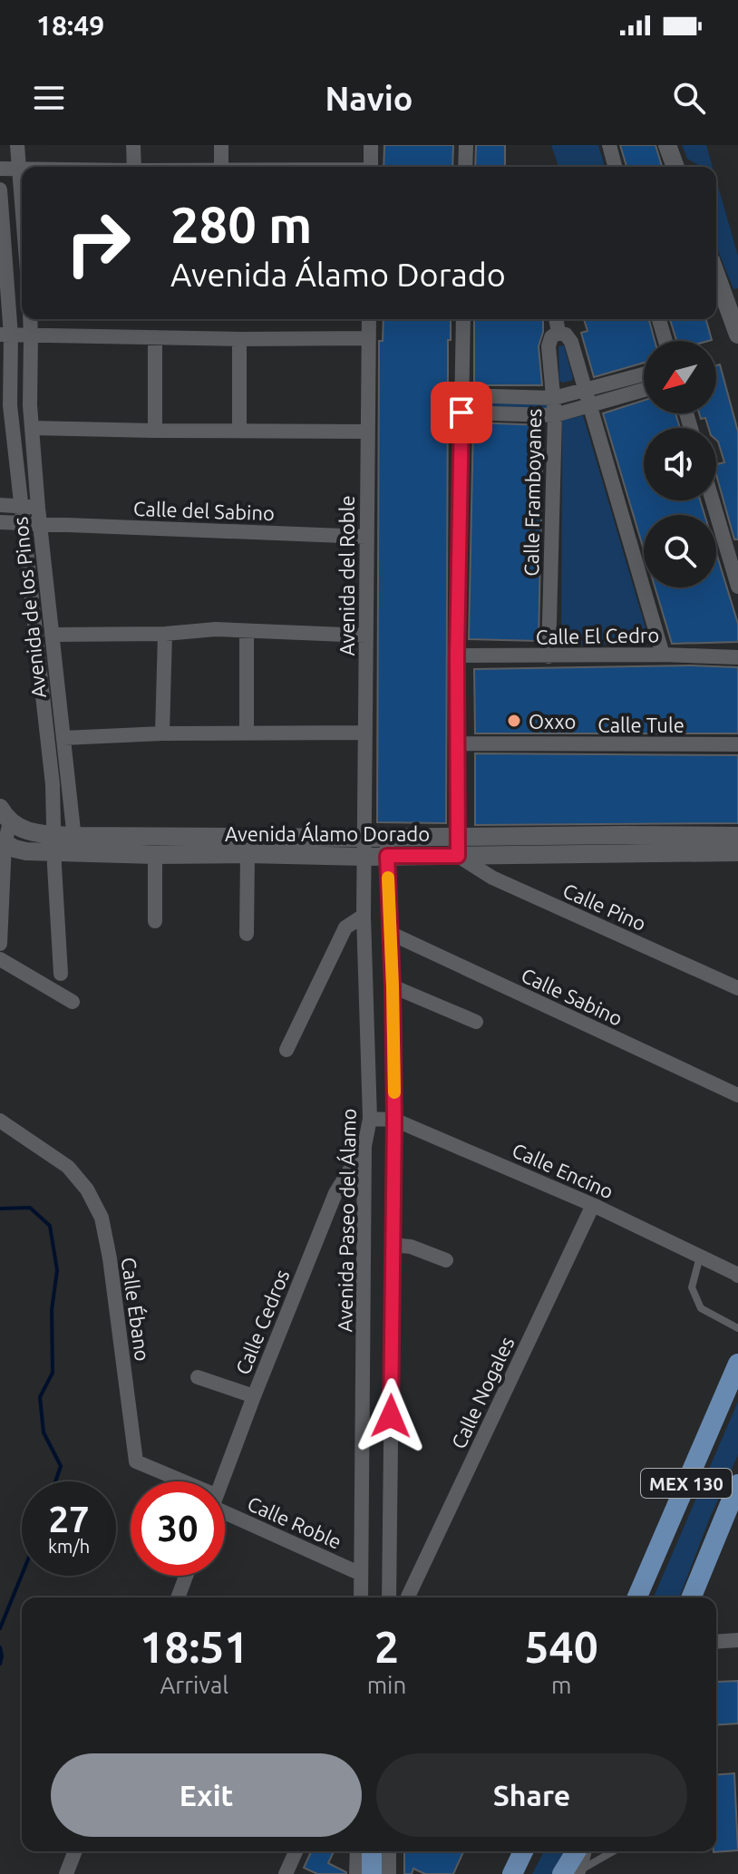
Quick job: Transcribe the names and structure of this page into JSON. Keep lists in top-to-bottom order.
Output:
{
  "streets": {
    "main road": ["MEX 130"],
    "street": [
      "Calle Framboyanes",
      "Calle del Sabino",
      "Avenida del Roble",
      "Avenida de los Pinos",
      "Calle El Cedro",
      "Calle Tule",
      "Avenida Álamo Dorado",
      "Calle Pino",
      "Calle Sabino",
      "Calle Encino",
      "Avenida Paseo del Álamo",
      "Calle Ébano",
      "Calle Cedros",
      "Calle Nogales",
      "Calle Roble"
    ]
  },
  "crossings": [
    ["Calle Framboyanes", "Calle El Cedro"],
    ["Calle del Sabino", "Avenida del Roble"],
    ["Calle del Sabino", "Avenida de los Pinos"],
    ["Avenida del Roble", "Avenida Álamo Dorado"],
    ["Avenida del Roble", "Avenida Paseo del Álamo"],
    ["Avenida de los Pinos", "Avenida Álamo Dorado"],
    ["Avenida Álamo Dorado", "Calle Pino"],
    ["Avenida Álamo Dorado", "Avenida Paseo del Álamo"],
    ["Calle Encino", "Avenida Paseo del Álamo"],
    ["Calle Encino", "Calle Nogales"],
    ["Avenida Paseo del Álamo", "Calle Cedros"],
    ["Avenida Paseo del Álamo", "Calle Roble"]
  ],
  "places": ["Oxxo"],
  "north": "bottom left",
  "page": {
    "status": "18:49",
    "header": "Navio",
    "turn": ["280 m", "Avenida Álamo Dorado"],
    "speed": "27 km/h",
    "limit": "30",
    "eta": [
      "18:51",
      "Arrival",
      "2",
      "min",
      "540",
      "m"
    ],
    "buttons": ["Exit", "Share"]
  }
}
